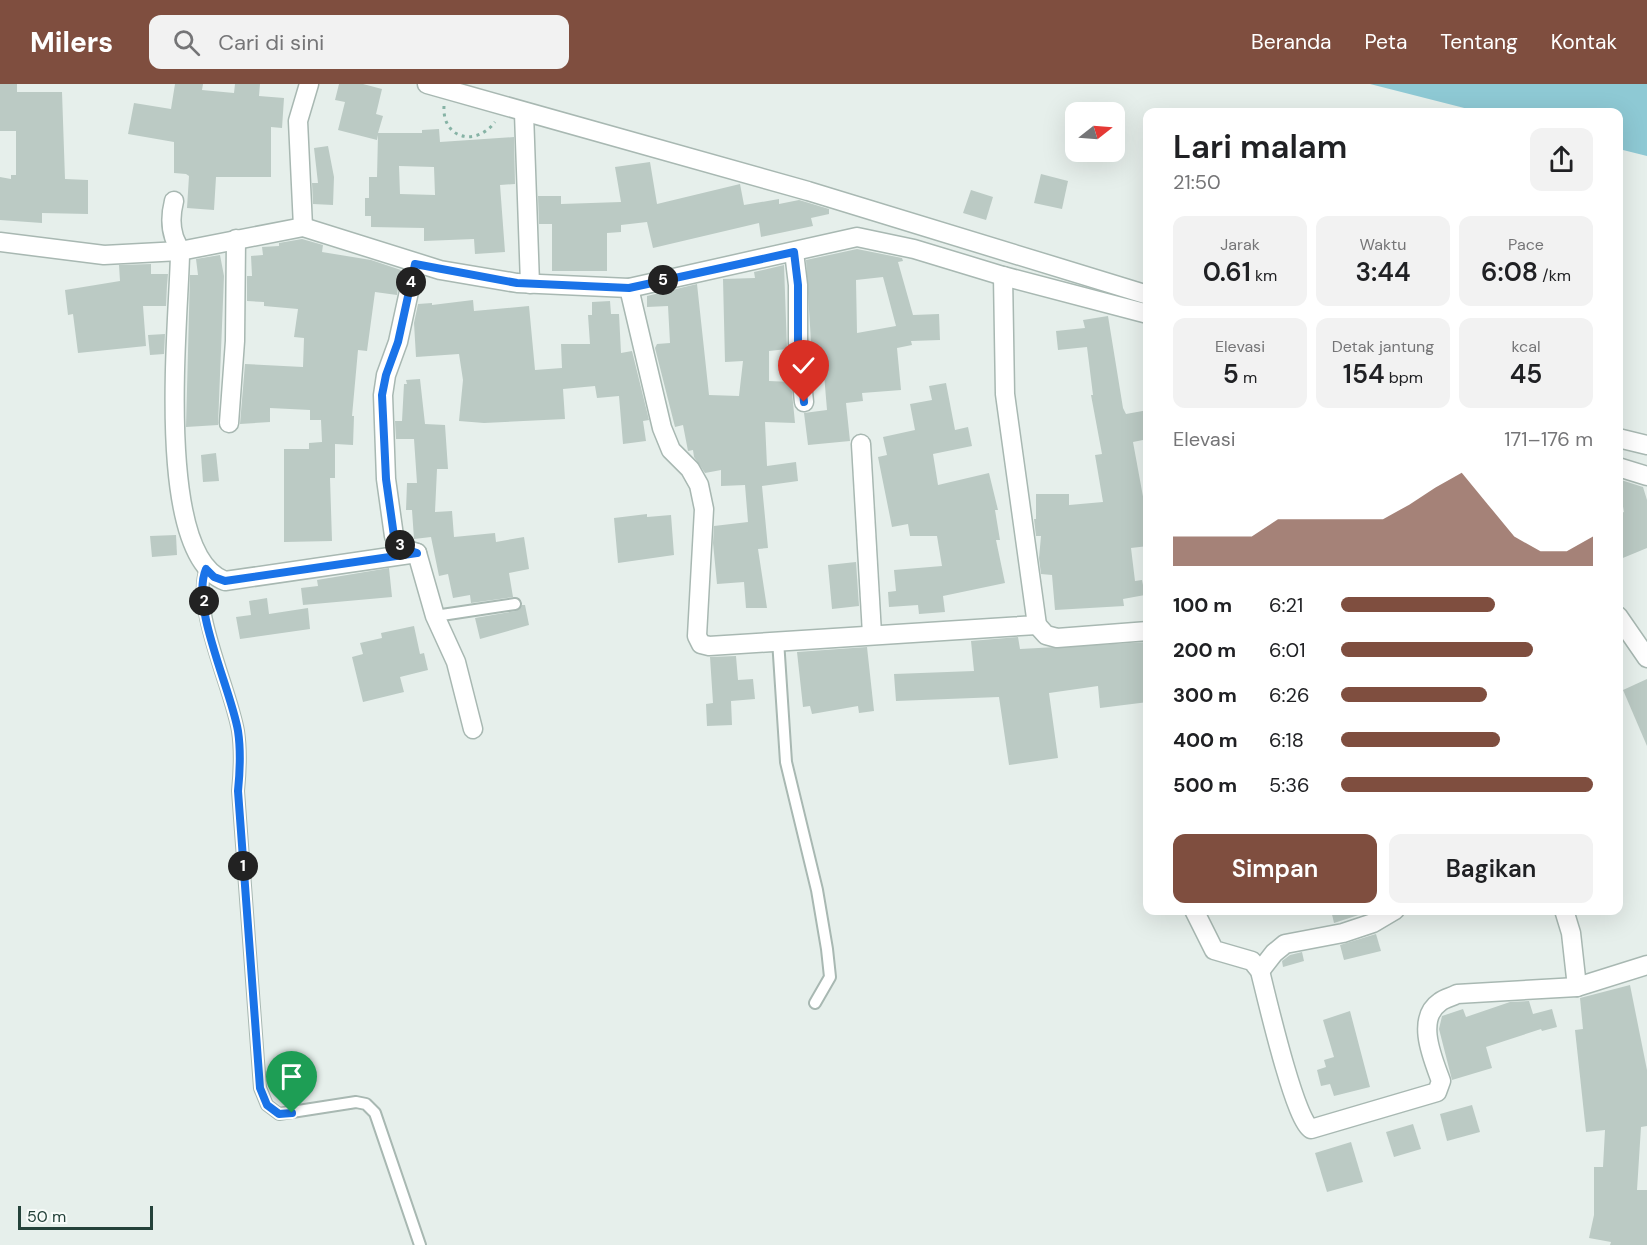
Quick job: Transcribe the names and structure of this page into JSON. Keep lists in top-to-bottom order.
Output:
{
  "scale_bar": "50 m",
  "north": "right",
  "page": {
    "header": "Milers",
    "search": "Cari di sini",
    "nav": [
      "Beranda",
      "Peta",
      "Tentang",
      "Kontak"
    ],
    "heading": ["Lari malam", "21:50"],
    "stats": [
      ["Jarak", "0.61 km"],
      ["Waktu", "3:44"],
      ["Pace", "6:08 /km"],
      ["Elevasi", "5 m"],
      ["Detak jantung", "154 bpm"],
      ["kcal", "45"]
    ],
    "pins": [
      "5",
      "4",
      "3",
      "2",
      "1"
    ],
    "chart": ["Elevasi", "171–176 m"],
    "list": [
      {
        "name": "100 m",
        "note": "6:21"
      },
      {
        "name": "200 m",
        "note": "6:01"
      },
      {
        "name": "300 m",
        "note": "6:26"
      },
      {
        "name": "400 m",
        "note": "6:18"
      },
      {
        "name": "500 m",
        "note": "5:36"
      }
    ],
    "buttons": ["Simpan", "Bagikan"],
    "scale": "50 m"
  }
}
